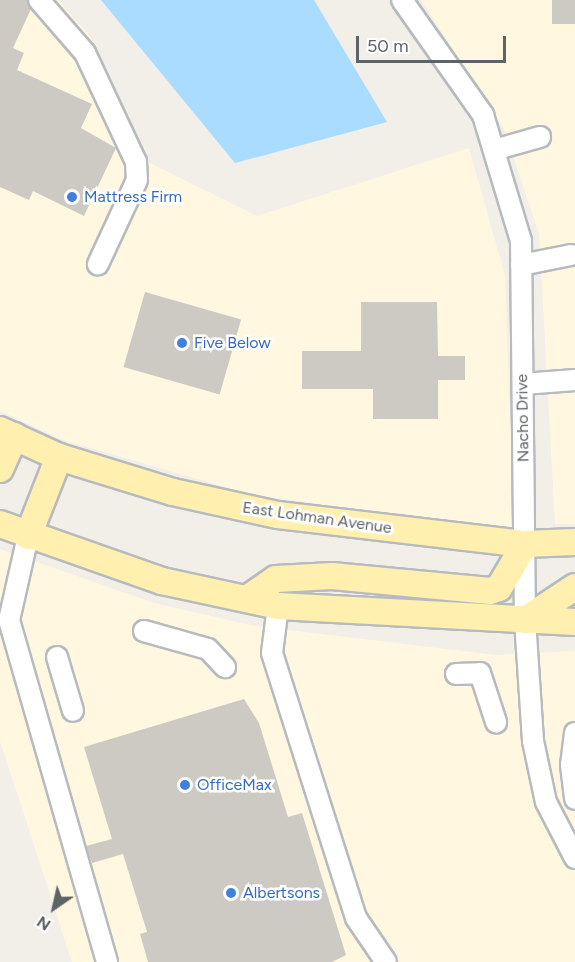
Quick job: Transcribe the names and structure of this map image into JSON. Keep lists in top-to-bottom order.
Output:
{
  "streets": {
    "main road": ["East Lohman Avenue"],
    "street": ["Nacho Drive"]
  },
  "crossings": [
    ["Nacho Drive", "East Lohman Avenue"]
  ],
  "places": [
    "Mattress Firm",
    "Five Below",
    "OfficeMax",
    "Albertsons"
  ],
  "scale_bar": "50 m",
  "north": "bottom left"
}
